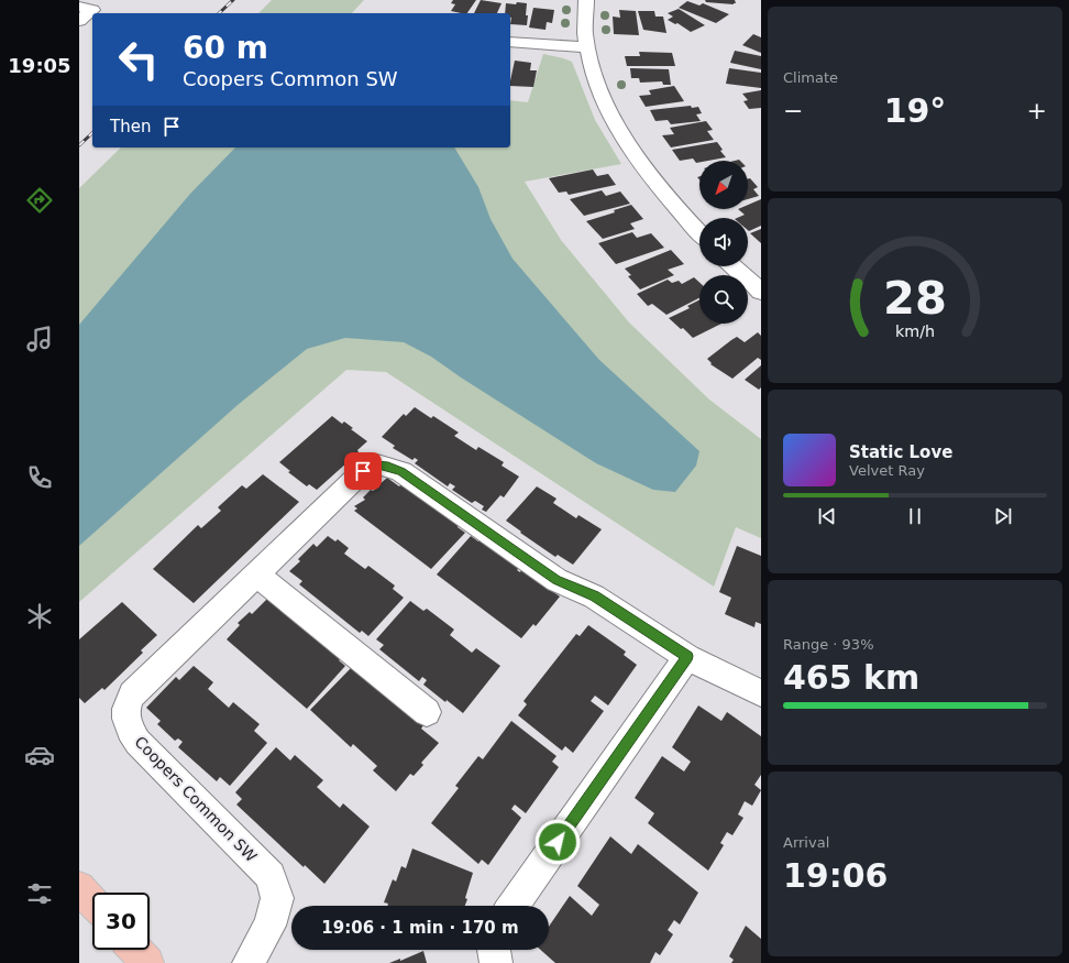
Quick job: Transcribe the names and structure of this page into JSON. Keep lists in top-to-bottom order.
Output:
{
  "streets": {
    "street": ["Coopers Common SW"]
  },
  "north": "bottom left",
  "page": {
    "tabs": "19:05",
    "tile": [
      "Climate",
      ["Range · 93%", "465 km"],
      ["Arrival", "19:06"]
    ],
    "turn": ["60 m", "Coopers Common SW"],
    "heat": ["−", "19°", "+"],
    "then": "Then",
    "song": ["Static Love", "Velvet Ray"],
    "limit": "30",
    "trip": "19:06 · 1 min · 170 m",
    "gauge": ["28", "km/h"]
  }
}
